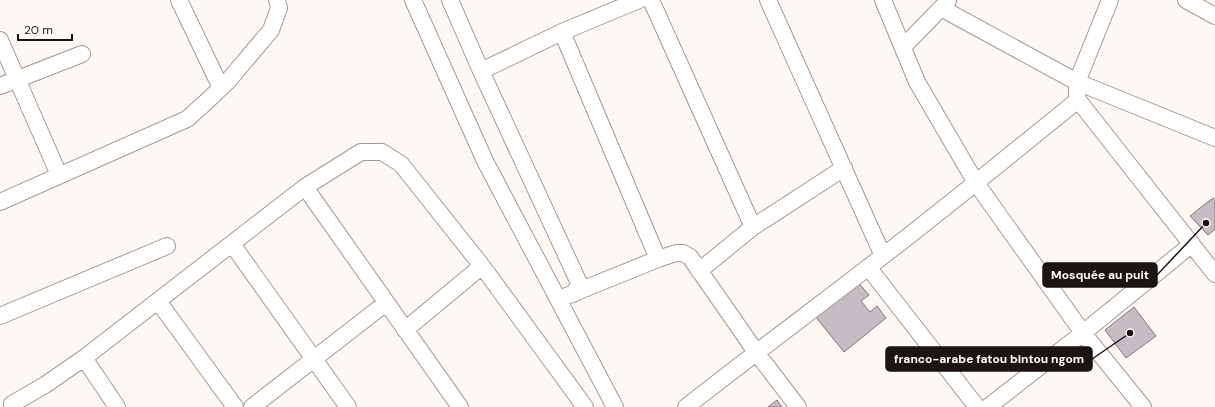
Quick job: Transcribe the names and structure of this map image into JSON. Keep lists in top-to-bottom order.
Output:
{
  "places": ["Mosquée au puit", "franco-arabe fatou bintou ngom"],
  "scale_bar": "20 m"
}
